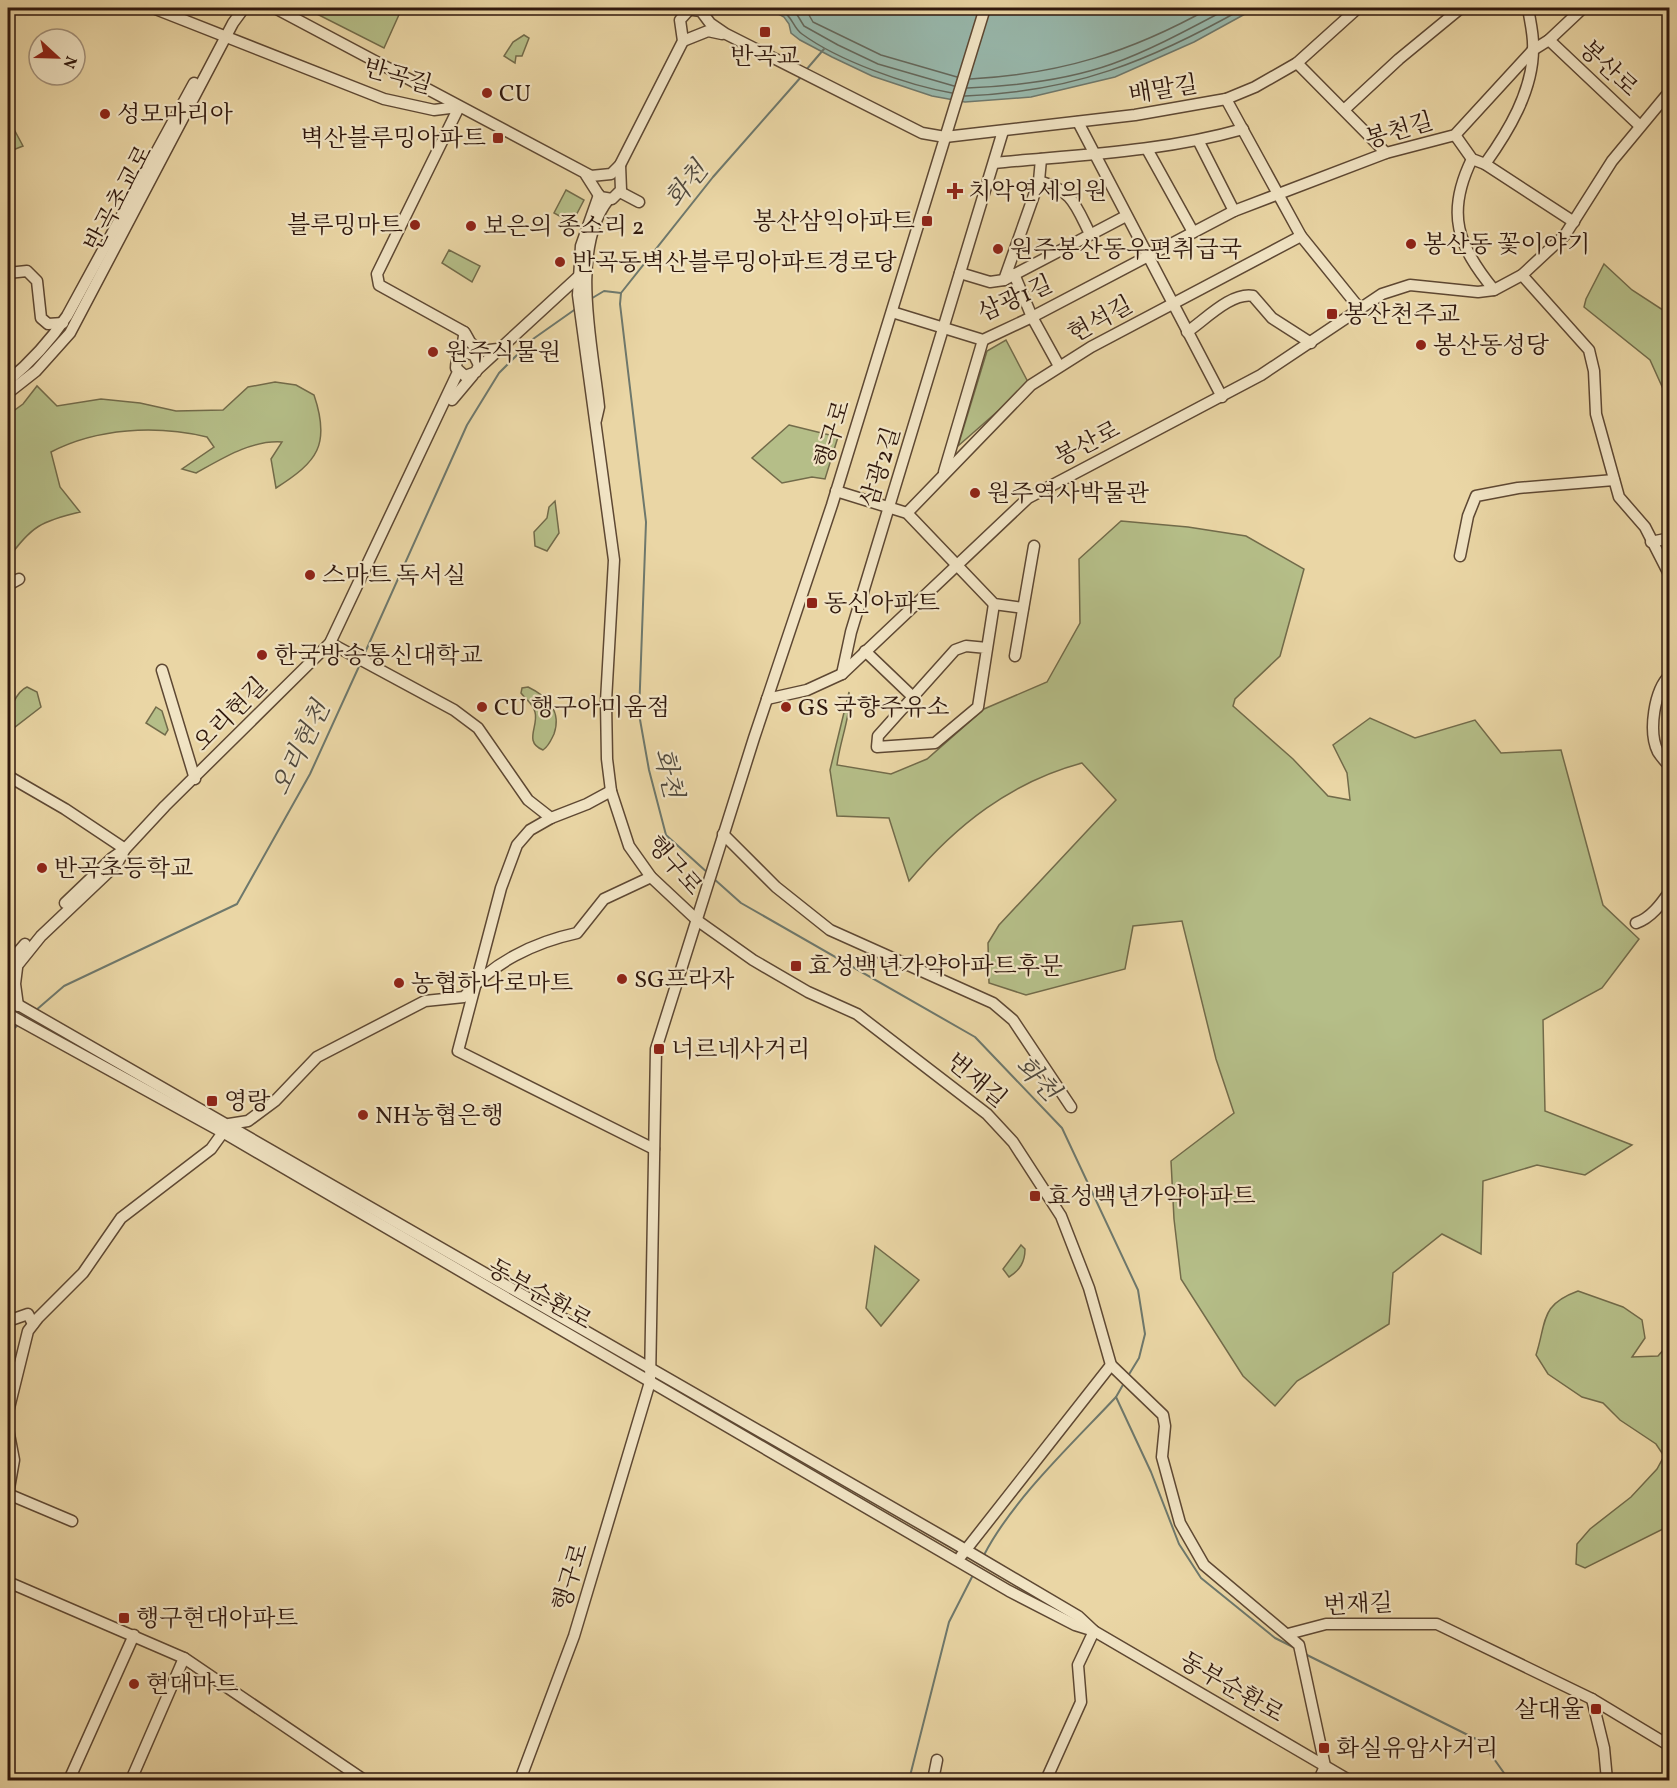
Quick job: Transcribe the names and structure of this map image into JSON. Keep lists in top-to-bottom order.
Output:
{
  "streets": {
    "street": [
      "봉산로",
      "반곡길",
      "배말길",
      "봉천길",
      "반곡초교로",
      "삼광1길",
      "현석길",
      "행구로",
      "삼광2길",
      "오리현길",
      "번재길",
      "동부순환로"
    ]
  },
  "crossings": [
    ["봉산로", "봉천길"],
    ["봉산로", "행구로"],
    ["봉산로", "삼광2길"],
    ["반곡길", "반곡초교로"],
    ["배말길", "행구로"],
    ["배말길", "삼광2길"],
    ["봉천길", "삼광1길"],
    ["삼광1길", "현석길"],
    ["삼광1길", "행구로"],
    ["삼광1길", "삼광2길"],
    ["행구로", "번재길"],
    ["행구로", "동부순환로"]
  ],
  "water": ["화천", "오리현천"],
  "places": {
    "transit": [
      "반곡교",
      "벽산블루밍아파트",
      "봉산삼익아파트",
      "봉산천주교",
      "동신아파트",
      "효성백년가약아파트후문",
      "너르네사거리",
      "영랑",
      "효성백년가약아파트",
      "행구현대아파트",
      "살대울",
      "화실유암사거리"
    ],
    "other": [
      "CU",
      "성모마리아",
      "블루밍마트",
      "보은의 종소리 2",
      "봉산동 꽃이야기",
      "원주봉산동우편취급국",
      "반곡동벽산블루밍아파트경로당",
      "봉산동성당",
      "원주식물원",
      "원주역사박물관",
      "스마트 독서실",
      "한국방송통신대학교",
      "CU 행구아미움점",
      "GS 국향주유소",
      "반곡초등학교",
      "SG프라자",
      "농협하나로마트",
      "NH농협은행",
      "현대마트"
    ],
    "health": ["치악연세의원"]
  },
  "north": "right"
}
